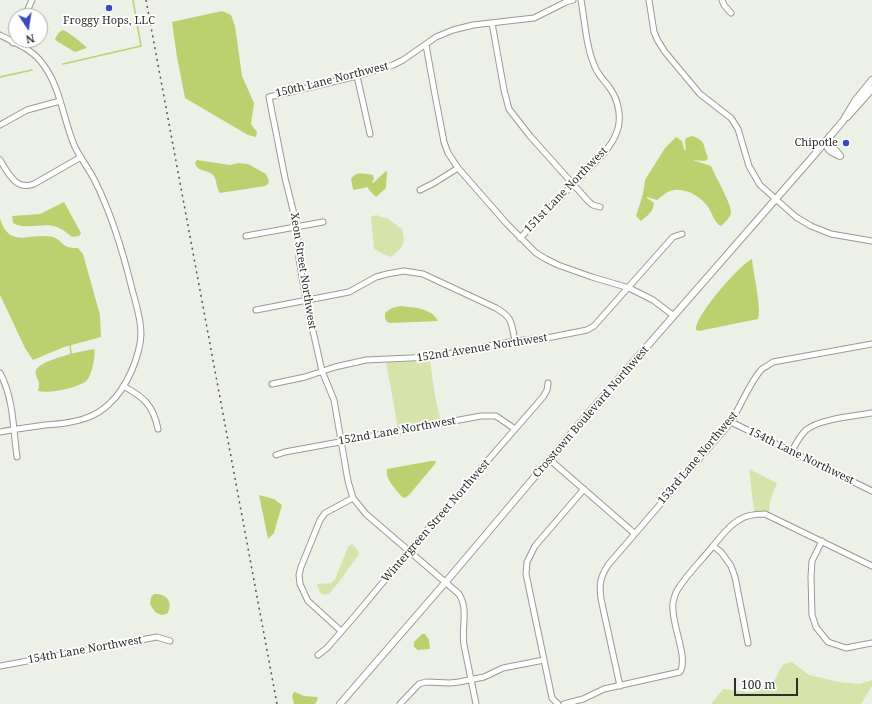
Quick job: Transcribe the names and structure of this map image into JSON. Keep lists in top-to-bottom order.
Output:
{
  "streets": {
    "street": [
      "150th Lane Northwest",
      "151st Lane Northwest",
      "Xeon Street Northwest",
      "152nd Avenue Northwest",
      "Crosstown Boulevard Northwest",
      "152nd Lane Northwest",
      "154th Lane Northwest",
      "153rd Lane Northwest",
      "Wintergreen Street Northwest"
    ]
  },
  "crossings": [
    ["150th Lane Northwest", "Xeon Street Northwest"],
    ["Xeon Street Northwest", "152nd Avenue Northwest"],
    ["Xeon Street Northwest", "Crosstown Boulevard Northwest"],
    ["Xeon Street Northwest", "152nd Lane Northwest"],
    ["Xeon Street Northwest", "Wintergreen Street Northwest"],
    ["152nd Lane Northwest", "Wintergreen Street Northwest"],
    ["154th Lane Northwest", "153rd Lane Northwest"]
  ],
  "places": ["Froggy Hops, LLC", "Chipotle"],
  "scale_bar": "100 m",
  "north": "bottom"
}
